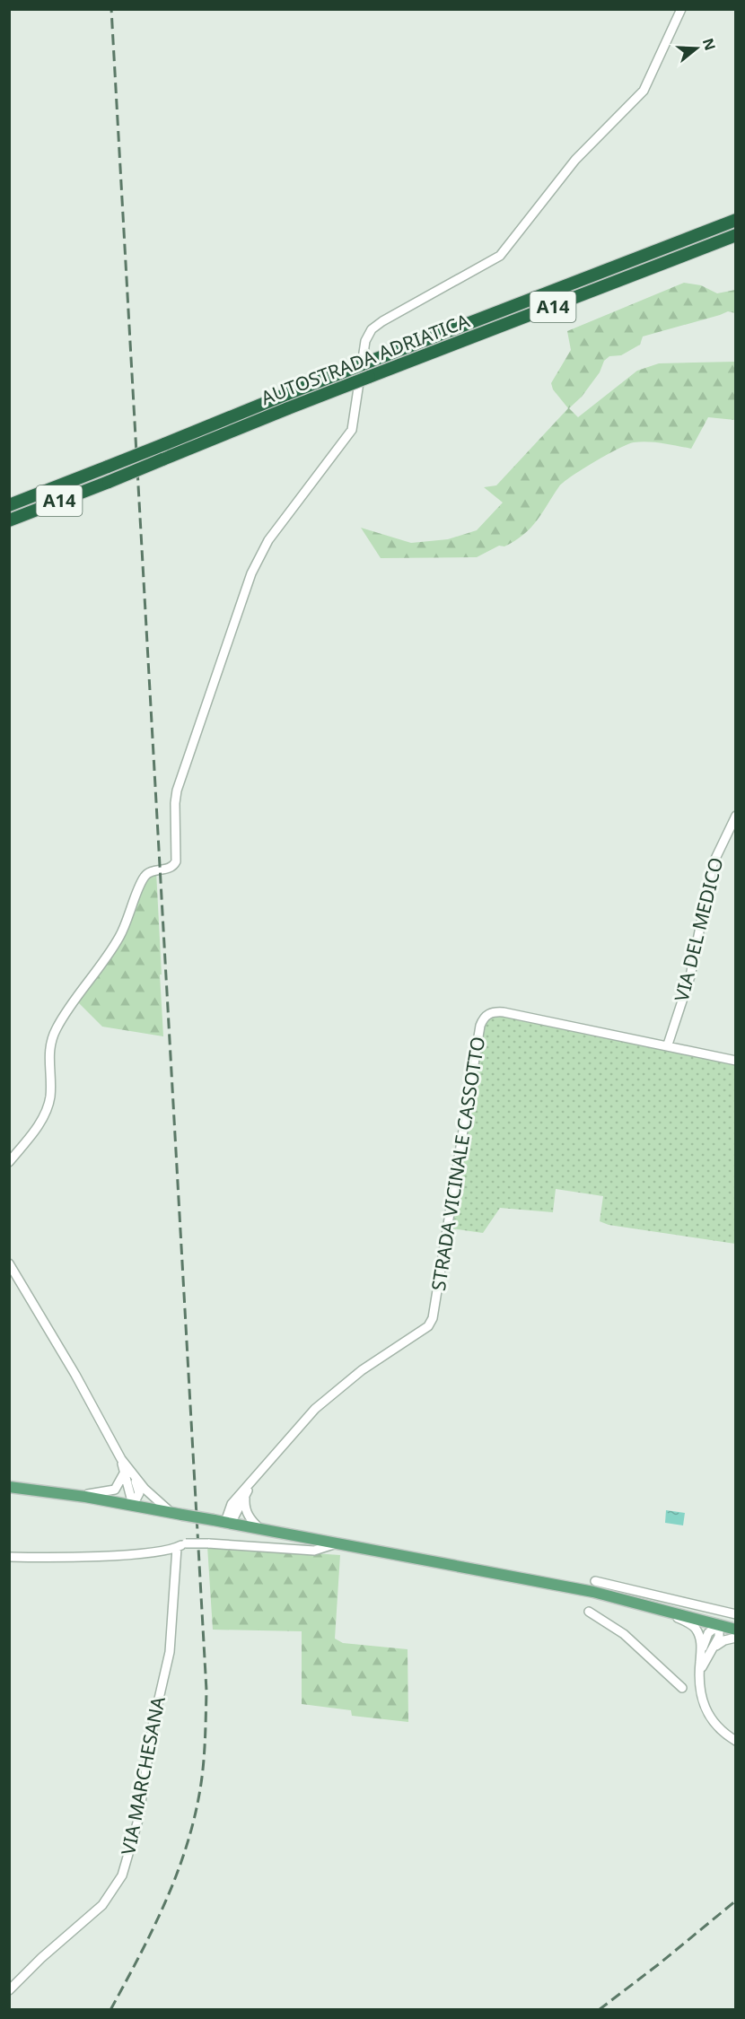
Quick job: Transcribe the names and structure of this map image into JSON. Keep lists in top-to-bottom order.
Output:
{
  "streets": {
    "highway": ["A14", "AUTOSTRADA ADRIATICA"],
    "street": ["VIA DEL MEDICO", "STRADA VICINALE CASSOTTO", "VIA MARCHESANA"]
  },
  "crossings": [
    ["VIA DEL MEDICO", "STRADA VICINALE CASSOTTO"]
  ],
  "north": "right"
}
